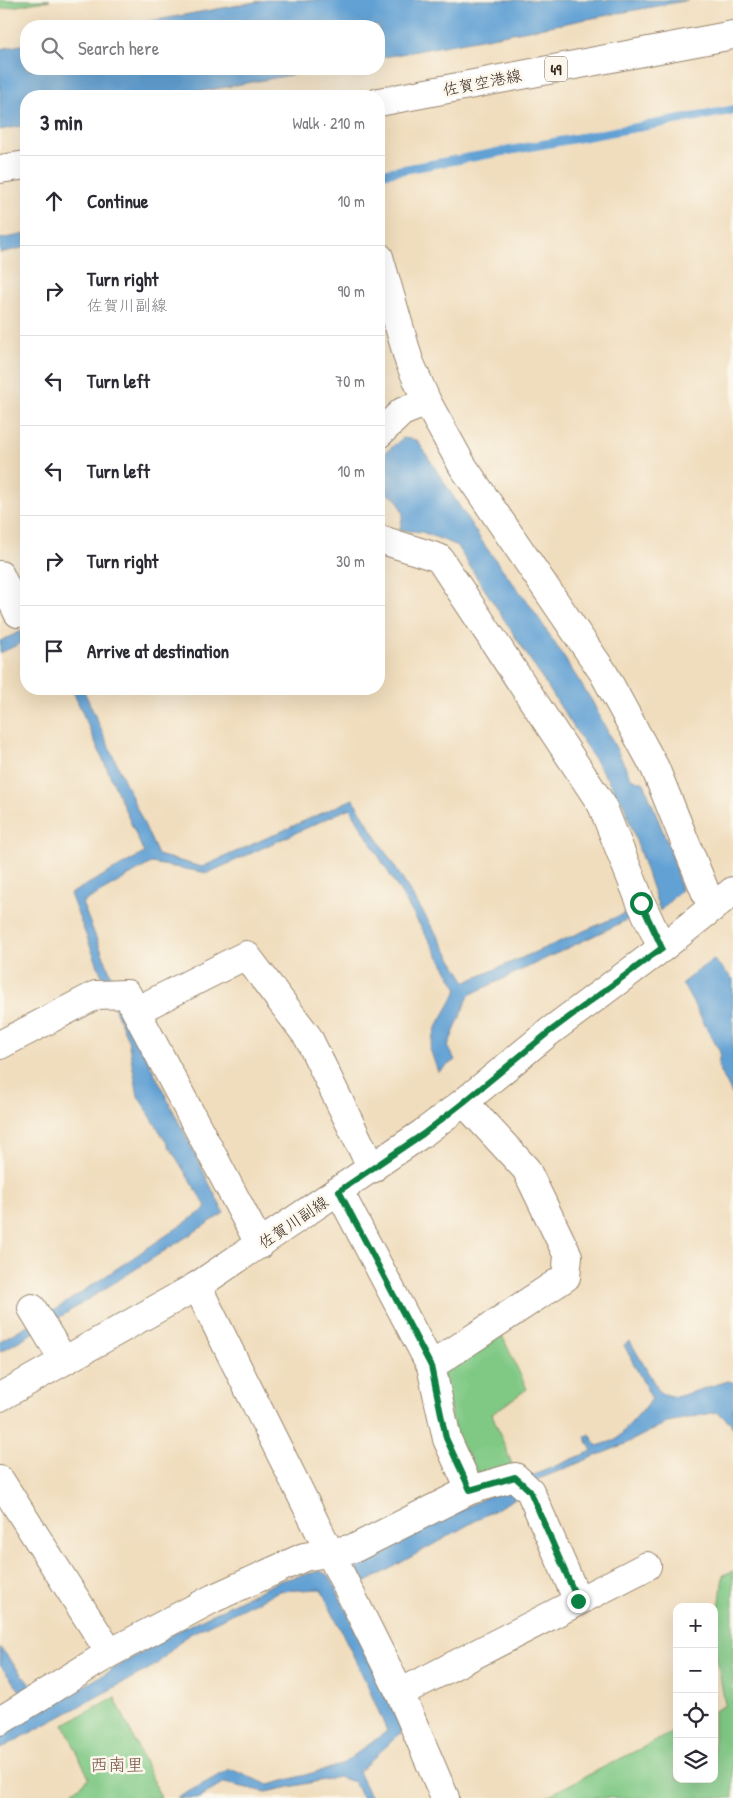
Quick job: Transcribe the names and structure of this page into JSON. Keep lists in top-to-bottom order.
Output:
{
  "streets": {
    "street": ["49", "佐賀空港線", "佐賀川副線"]
  },
  "districts": ["西南里"],
  "page": {
    "search": "Search here",
    "heading": ["3 min", "Walk · 210 m"],
    "list": [
      ["Continue", "10 m"],
      ["Turn right", "佐賀川副線", "90 m"],
      ["Turn left", "70 m"],
      ["Turn left", "10 m"],
      ["Turn right", "30 m"],
      "Arrive at destination"
    ],
    "map_buttons": ["+", "−"]
  }
}
